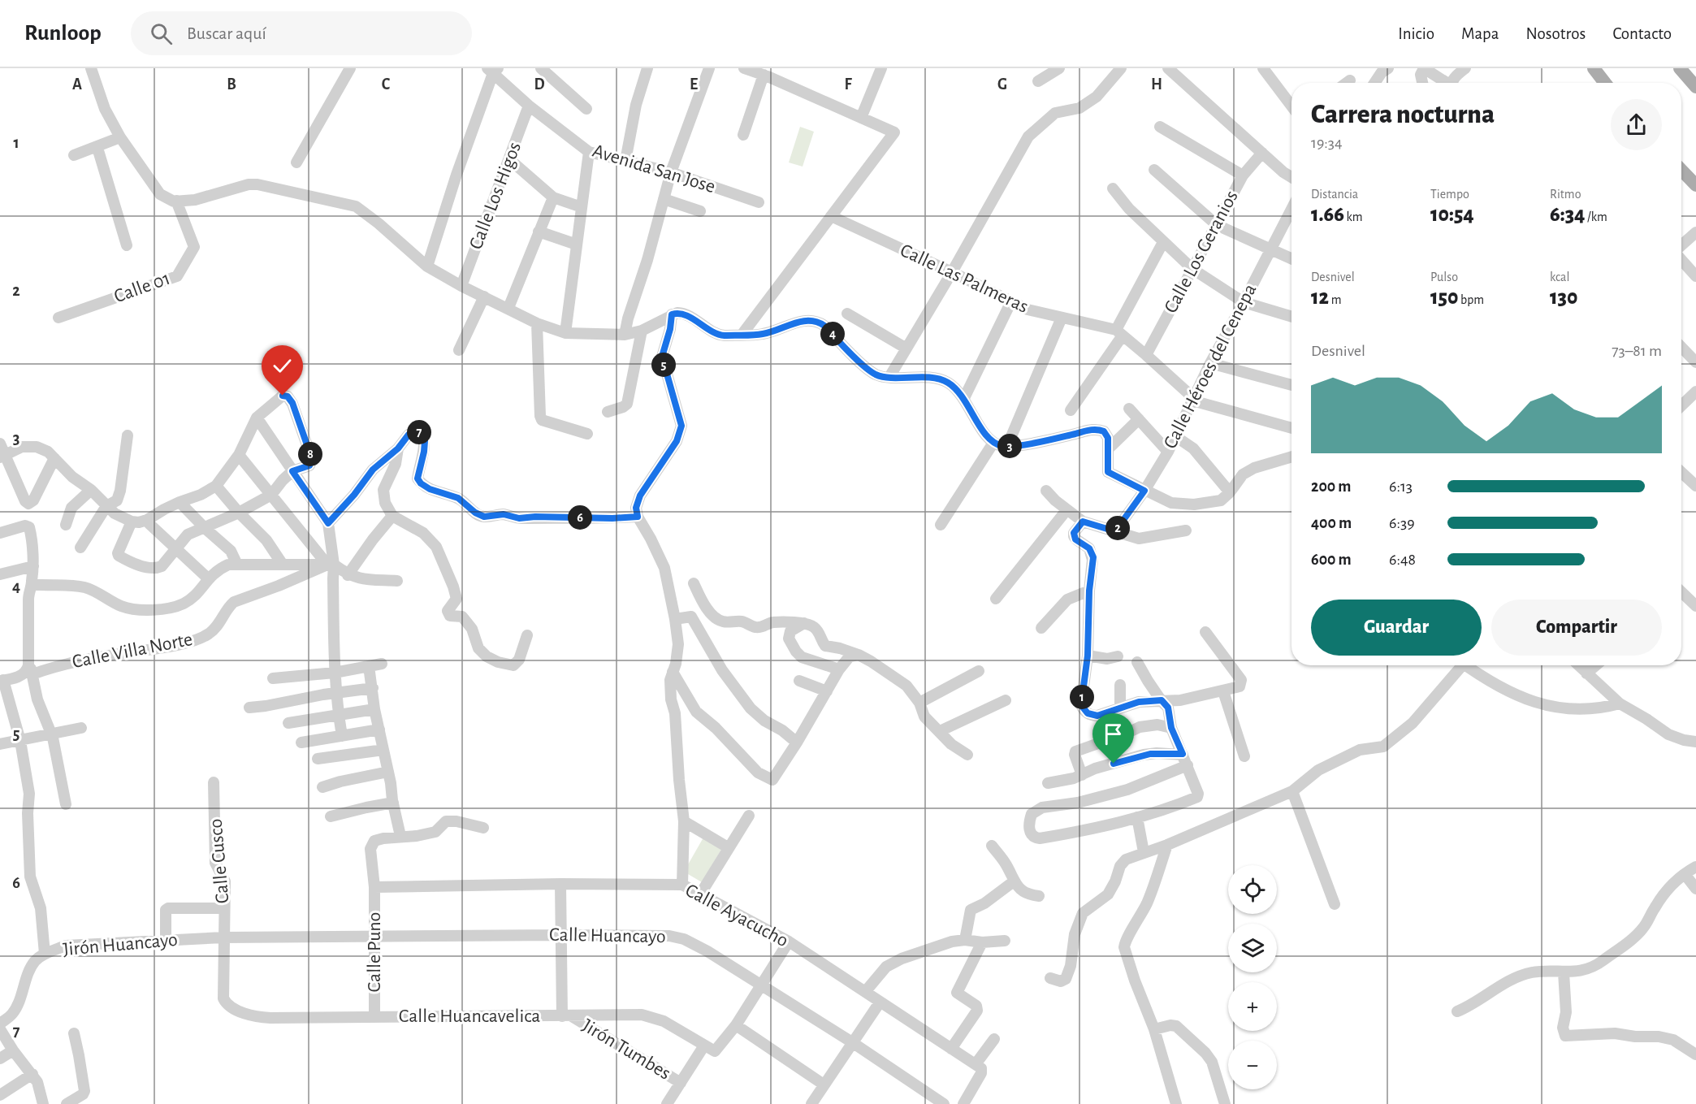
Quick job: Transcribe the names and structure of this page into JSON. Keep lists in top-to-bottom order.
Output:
{
  "streets": {
    "street": [
      "Avenida San Jose",
      "Calle Los Higos",
      "Calle Los Geranios",
      "Calle Las Palmeras",
      "Calle 01",
      "Calle Héroes del Cenepa",
      "Calle Villa Norte",
      "Calle Cusco",
      "Calle Ayacucho",
      "Calle Huancayo",
      "Jirón Huancayo",
      "Calle Puno",
      "Calle Huancavelica",
      "Jirón Tumbes"
    ]
  },
  "crossings": [
    ["Avenida San Jose", "Calle Los Higos"],
    ["Calle Los Geranios", "Calle Las Palmeras"],
    ["Calle Las Palmeras", "Calle Héroes del Cenepa"],
    ["Calle Cusco", "Calle Huancayo"],
    ["Calle Cusco", "Jirón Huancayo"],
    ["Calle Cusco", "Calle Huancavelica"],
    ["Calle Ayacucho", "Calle Puno"],
    ["Calle Huancayo", "Jirón Huancayo"],
    ["Calle Huancayo", "Calle Puno"],
    ["Calle Puno", "Calle Huancavelica"],
    ["Calle Huancavelica", "Jirón Tumbes"]
  ],
  "page": {
    "header": "Runloop",
    "search": "Buscar aquí",
    "nav": [
      "Inicio",
      "Mapa",
      "Nosotros",
      "Contacto"
    ],
    "heading": ["Carrera nocturna", "19:34"],
    "stats": [
      ["Distancia", "1.66 km"],
      ["Tiempo", "10:54"],
      ["Ritmo", "6:34 /km"],
      ["Desnivel", "12 m"],
      ["Pulso", "150 bpm"],
      ["kcal", "130"]
    ],
    "pins": [
      "4",
      "5",
      "7",
      "3",
      "8",
      "6",
      "2",
      "1"
    ],
    "chart": ["Desnivel", "73–81 m"],
    "list": [
      {
        "name": "200 m",
        "note": "6:13"
      },
      {
        "name": "400 m",
        "note": "6:39"
      },
      {
        "name": "600 m",
        "note": "6:48"
      }
    ],
    "buttons": ["Guardar", "Compartir"],
    "map_buttons": ["+", "−"]
  },
  "grid": {
    "columns": [
      "A",
      "B",
      "C",
      "D",
      "E",
      "F",
      "G",
      "H"
    ],
    "rows": [
      "1",
      "2",
      "3",
      "4",
      "5",
      "6",
      "7"
    ]
  }
}
